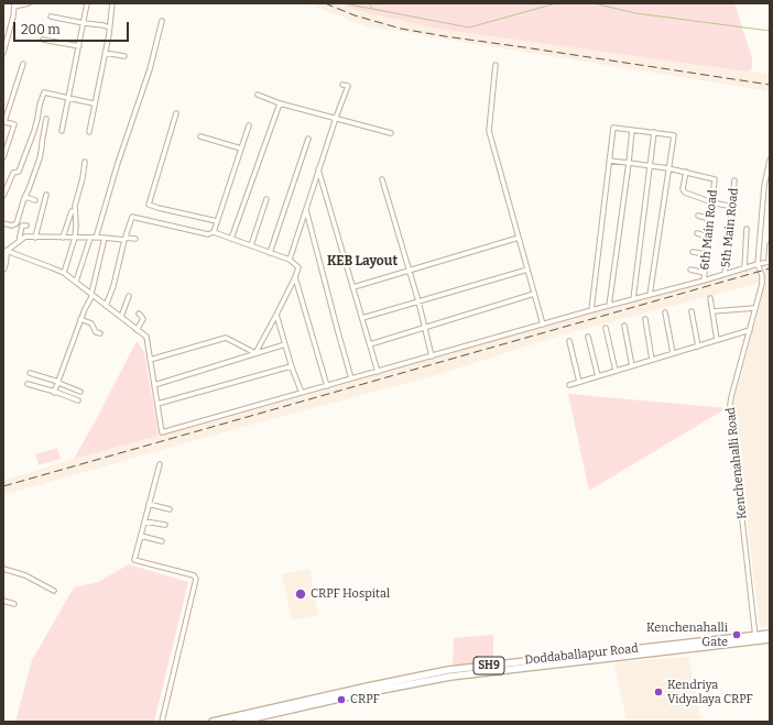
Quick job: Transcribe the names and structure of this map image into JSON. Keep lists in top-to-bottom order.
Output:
{
  "streets": {
    "main road": ["Doddaballapur Road", "SH9"],
    "street": ["5th Main Road", "6th Main Road", "Kenchenahalli Road"]
  },
  "crossings": [
    ["Kenchenahalli Road", "Doddaballapur Road"]
  ],
  "districts": ["KEB Layout"],
  "places": [
    "CRPF Hospital",
    "Kenchenahalli Gate",
    "Kendriya Vidyalaya CRPF",
    "CRPF"
  ],
  "scale_bar": "200 m"
}
